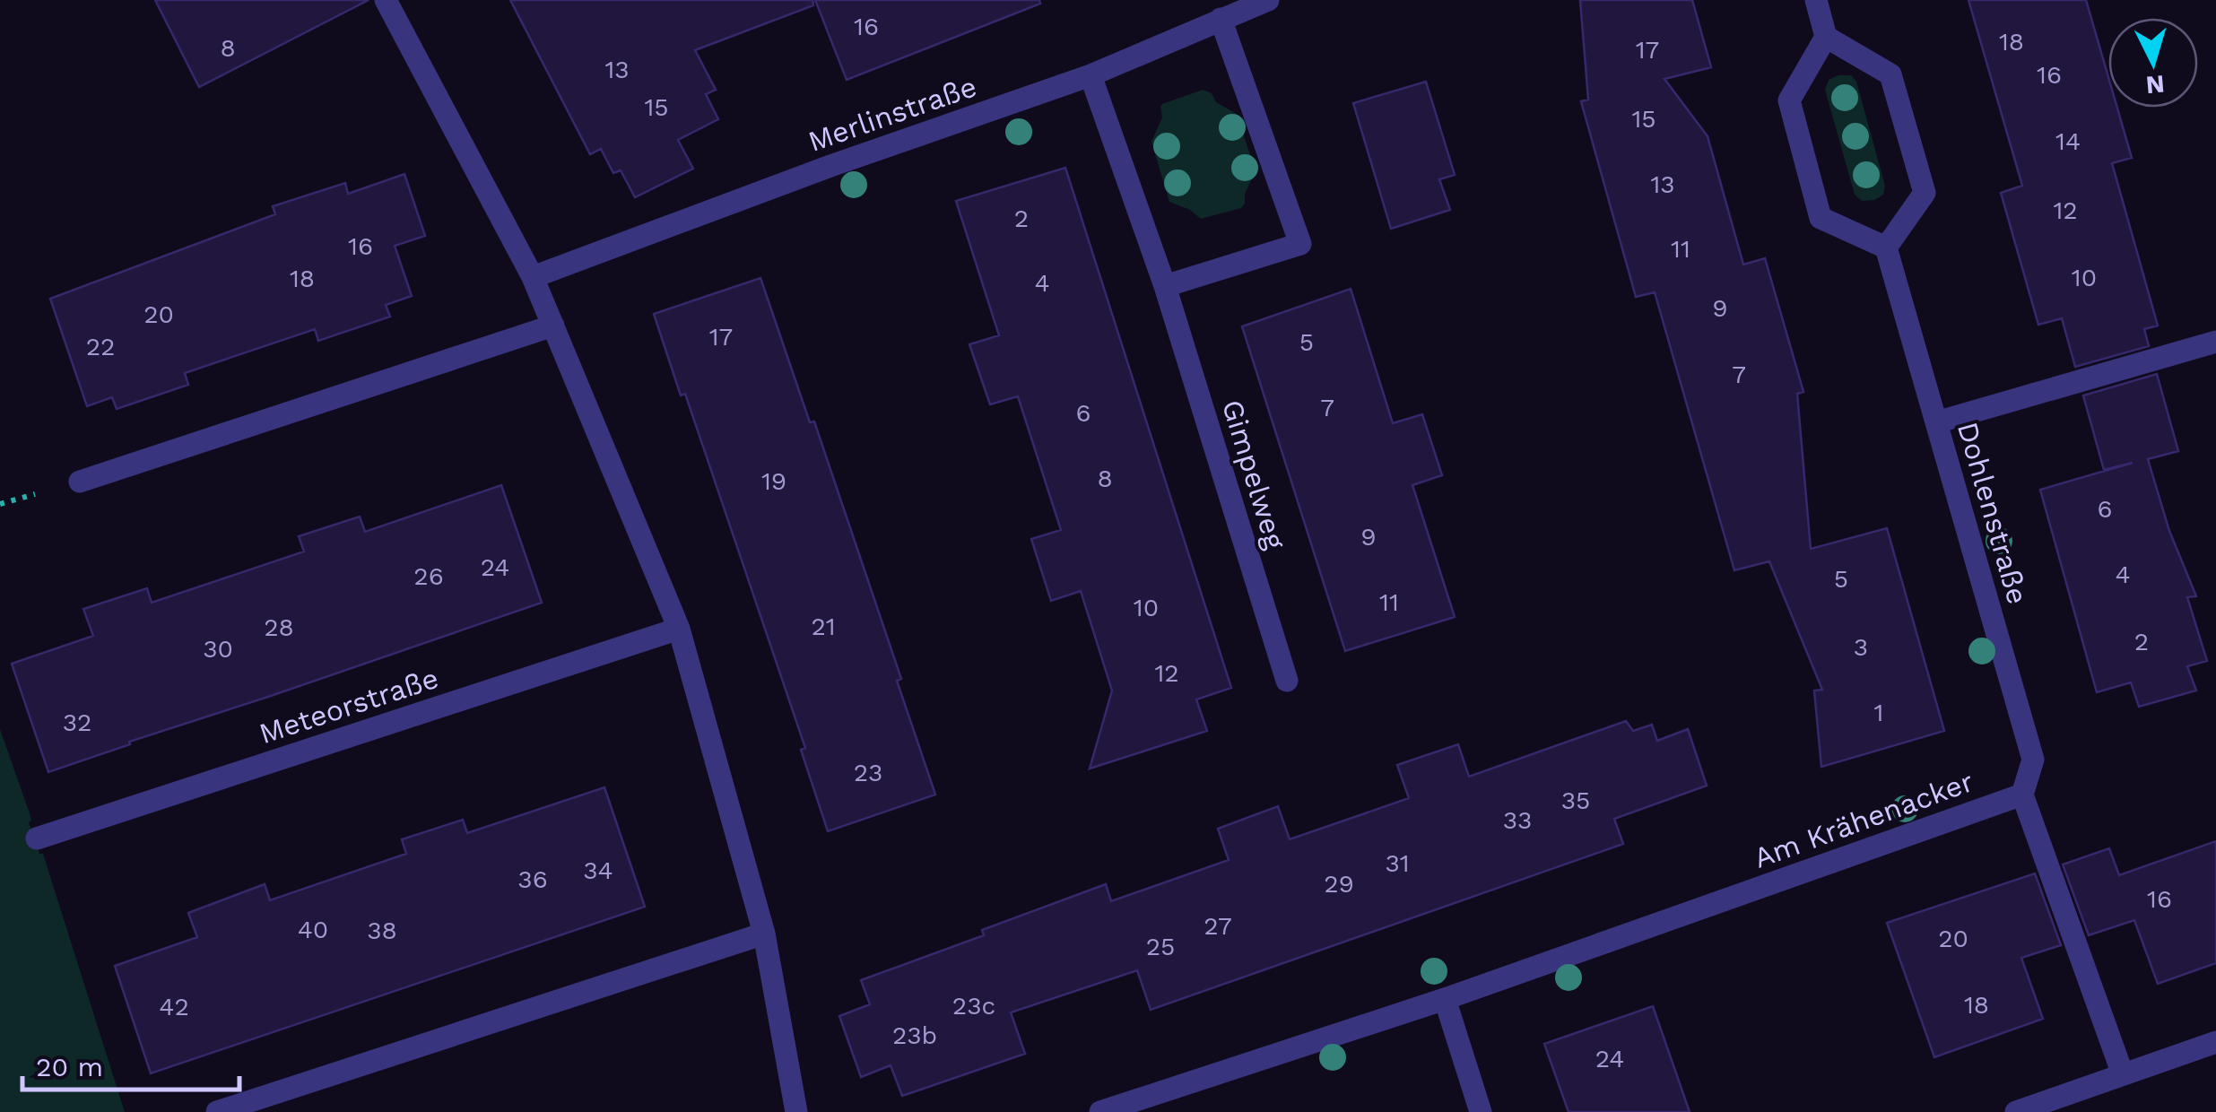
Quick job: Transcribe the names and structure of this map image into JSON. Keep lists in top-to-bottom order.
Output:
{
  "streets": {
    "street": [
      "Merlinstraße",
      "Gimpelweg",
      "Dohlenstraße",
      "Meteorstraße",
      "Am Krähenacker"
    ]
  },
  "crossings": [
    ["Merlinstraße", "Gimpelweg"],
    ["Dohlenstraße", "Am Krähenacker"]
  ],
  "house_numbers": [
    "16",
    "18",
    "8",
    "17",
    "13",
    "16",
    "15",
    "15",
    "14",
    "13",
    "12",
    "2",
    "16",
    "11",
    "10",
    "18",
    "4",
    "9",
    "20",
    "17",
    "5",
    "22",
    "7",
    "7",
    "6",
    "8",
    "19",
    "6",
    "9",
    "24",
    "4",
    "26",
    "5",
    "11",
    "10",
    "21",
    "28",
    "2",
    "3",
    "30",
    "12",
    "1",
    "32",
    "23",
    "35",
    "33",
    "31",
    "34",
    "36",
    "29",
    "16",
    "27",
    "40",
    "38",
    "20",
    "25",
    "18",
    "23c",
    "42",
    "23b",
    "24"
  ],
  "scale_bar": "20 m",
  "north": "bottom"
}
